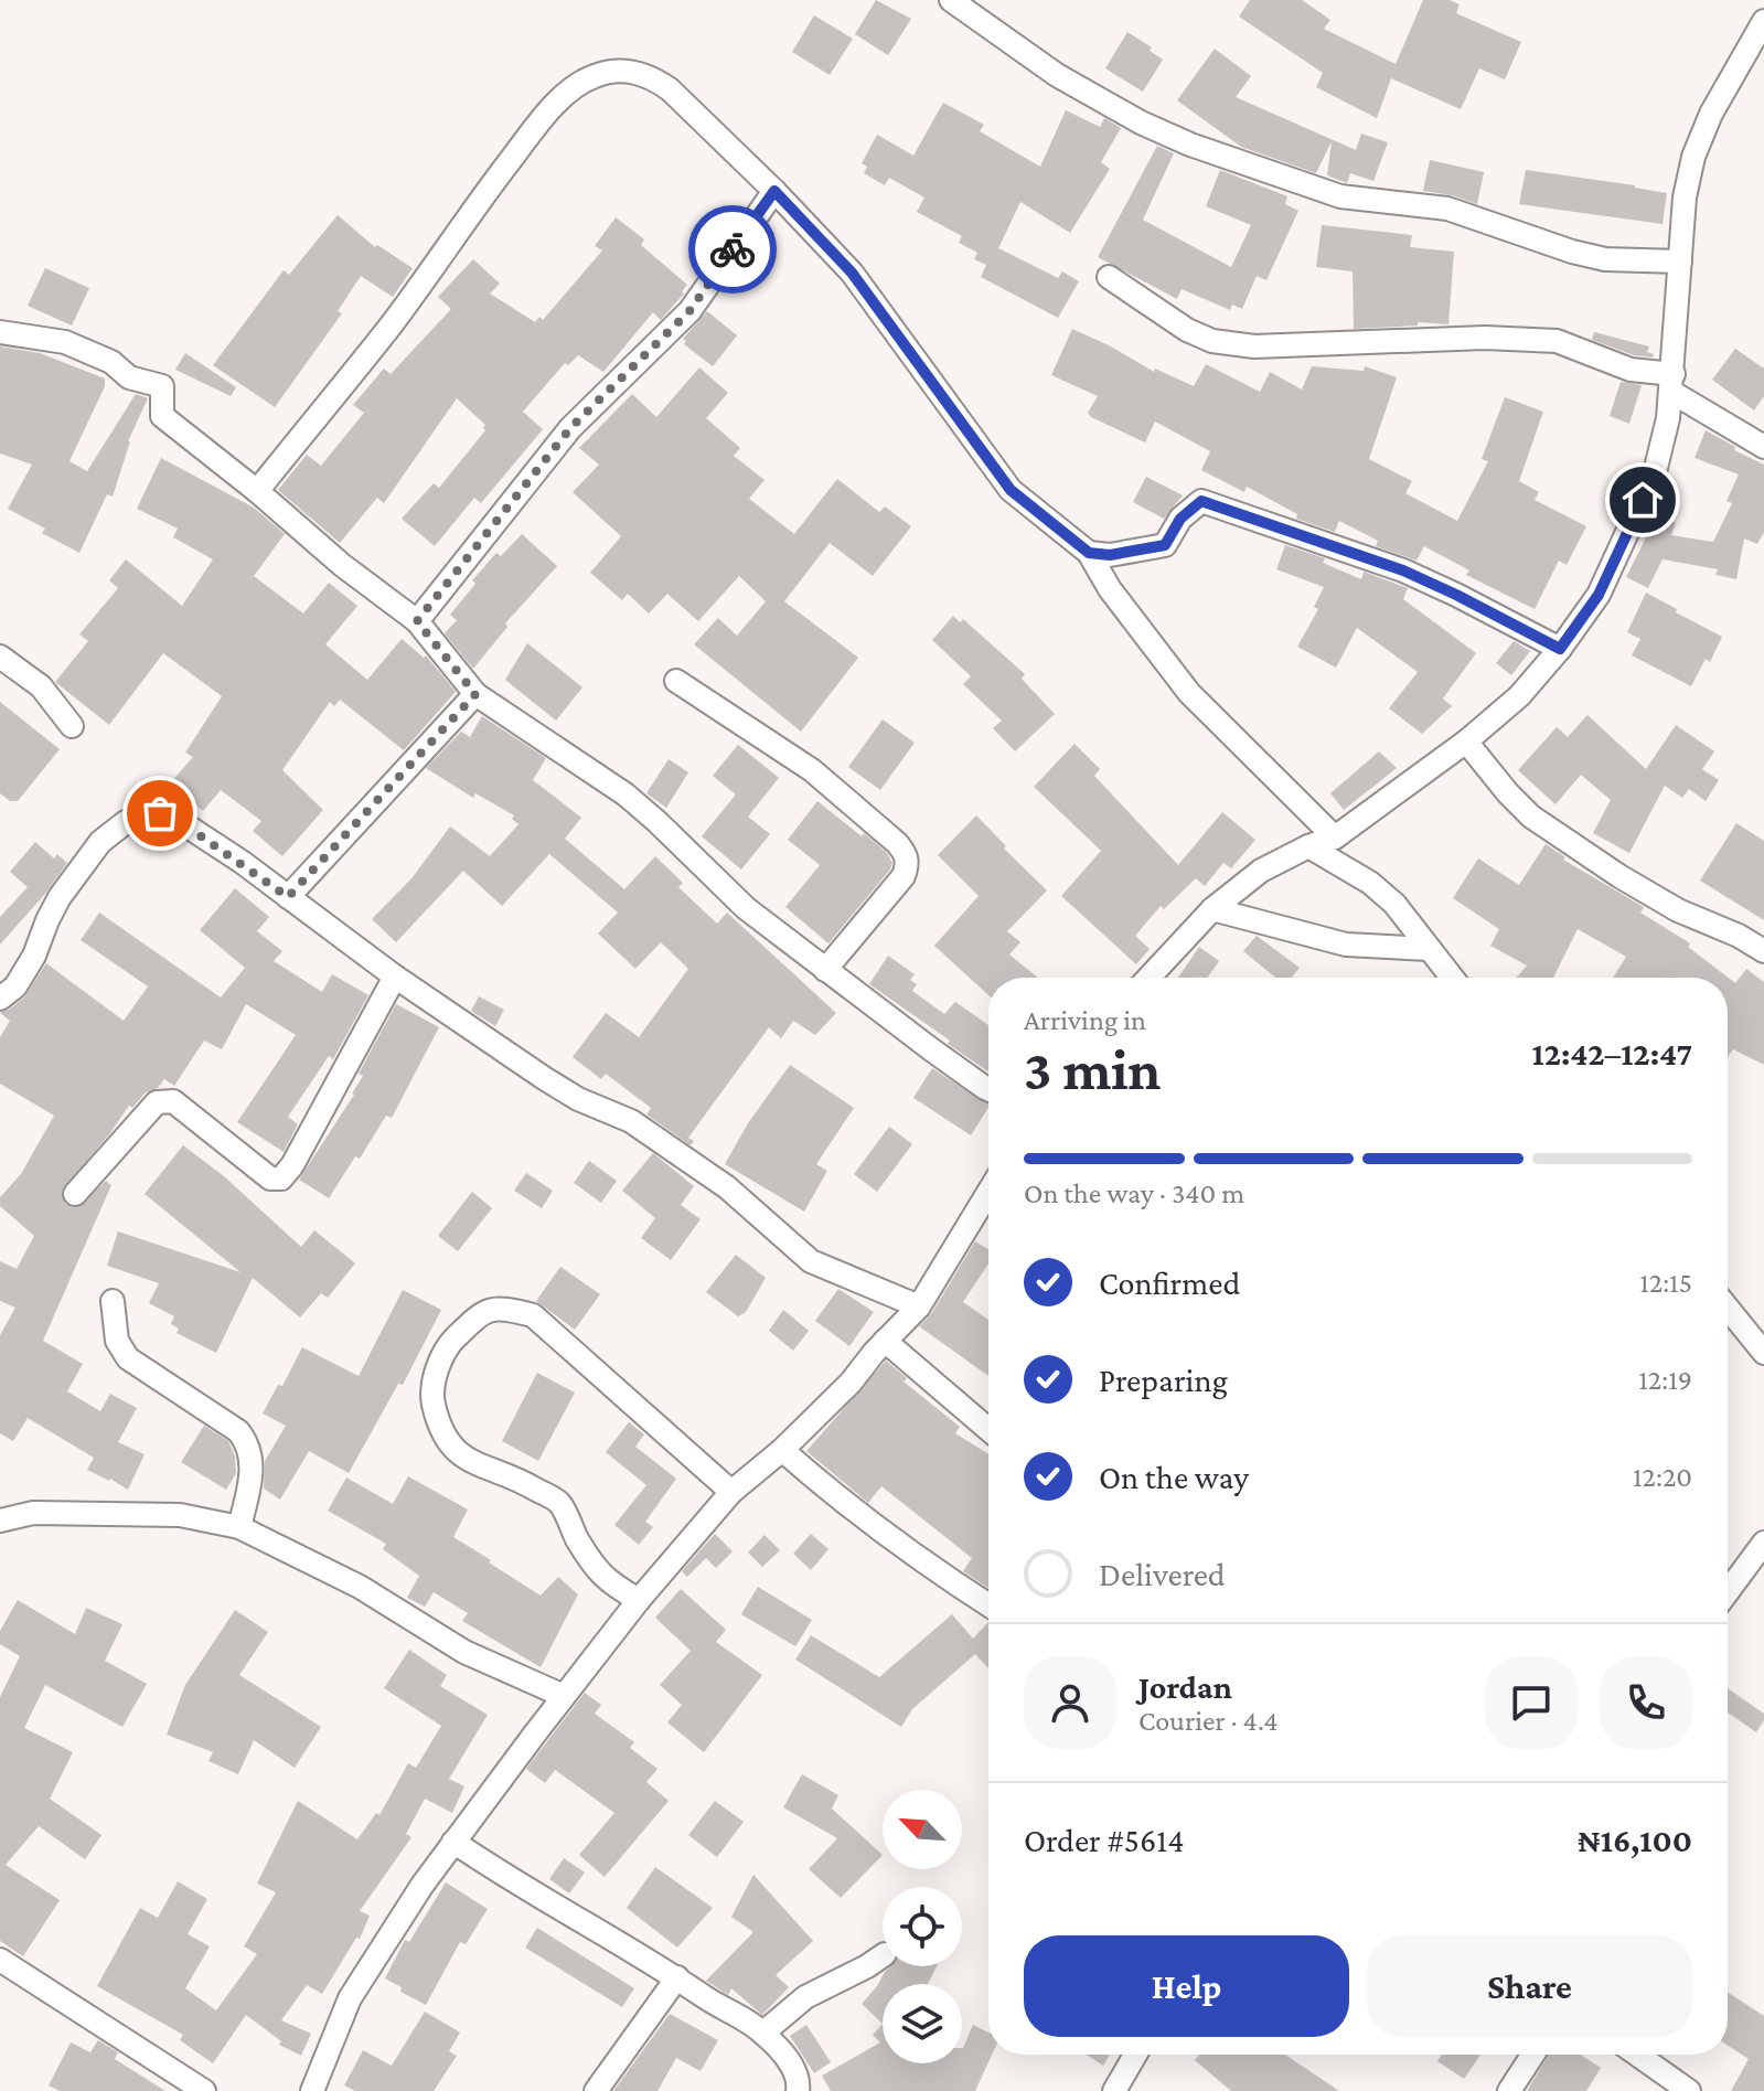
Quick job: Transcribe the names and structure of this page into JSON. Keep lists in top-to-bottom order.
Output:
{
  "north": "top left",
  "page": {
    "heading": ["3 min", "Arriving in", "12:42–12:47"],
    "panel": [
      "Jordan",
      "Courier · 4.4",
      "Order #5614",
      "₦16,100"
    ],
    "bar": "On the way · 340 m",
    "list": [
      ["Confirmed", "12:15"],
      ["Preparing", "12:19"],
      ["On the way", "12:20"],
      "Delivered"
    ],
    "buttons": ["Help", "Share"]
  }
}
